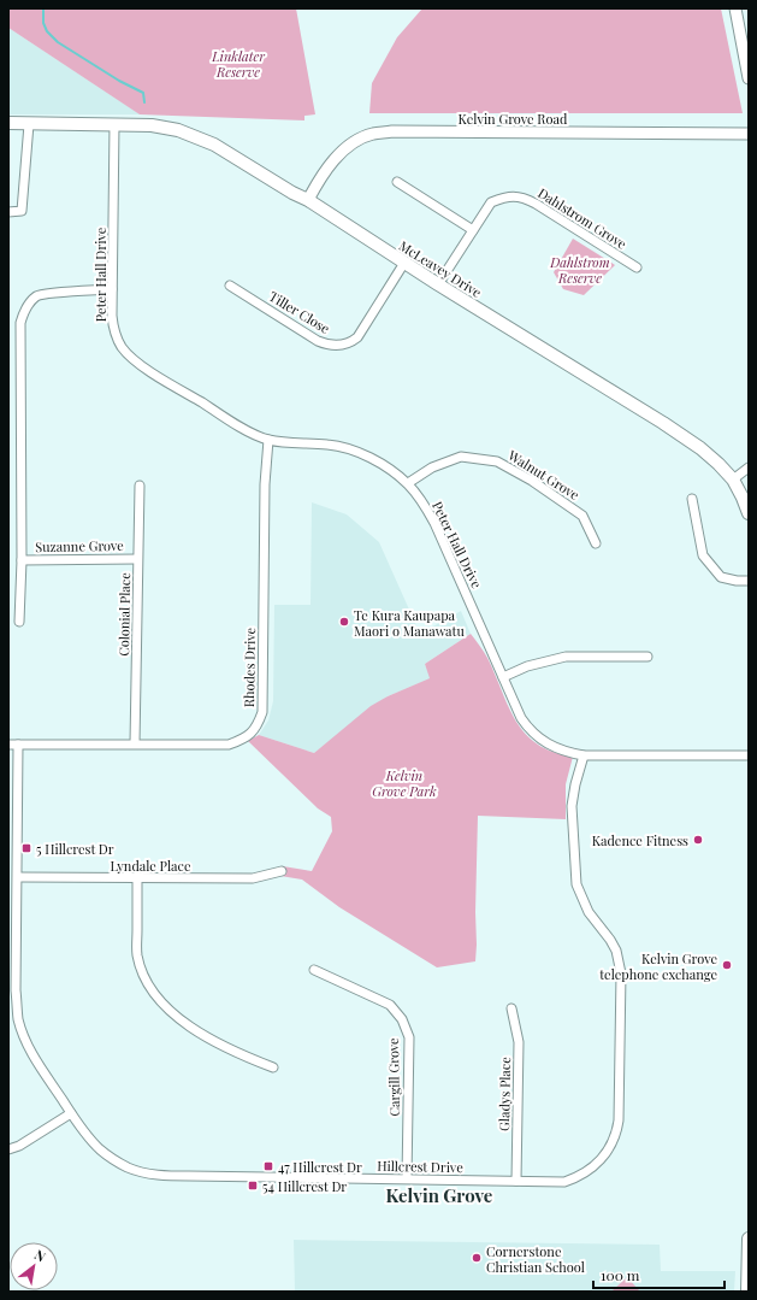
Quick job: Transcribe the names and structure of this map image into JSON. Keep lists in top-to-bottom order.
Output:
{
  "streets": {
    "main road": ["McLeavey Drive"],
    "street": [
      "Kelvin Grove Road",
      "Dahlstrom Grove",
      "Peter Hall Drive",
      "Tiller Close",
      "Walnut Grove",
      "Suzanne Grove",
      "Colonial Place",
      "Rhodes Drive",
      "Lyndale Place",
      "Cargill Grove",
      "Gladys Place",
      "Hillcrest Drive"
    ]
  },
  "crossings": [
    ["Kelvin Grove Road", "McLeavey Drive"],
    ["Dahlstrom Grove", "McLeavey Drive"],
    ["McLeavey Drive", "Peter Hall Drive"],
    ["McLeavey Drive", "Tiller Close"],
    ["Peter Hall Drive", "Walnut Grove"],
    ["Peter Hall Drive", "Suzanne Grove"],
    ["Peter Hall Drive", "Rhodes Drive"],
    ["Peter Hall Drive", "Hillcrest Drive"],
    ["Suzanne Grove", "Colonial Place"],
    ["Colonial Place", "Rhodes Drive"],
    ["Rhodes Drive", "Hillcrest Drive"],
    ["Lyndale Place", "Hillcrest Drive"],
    ["Cargill Grove", "Hillcrest Drive"],
    ["Gladys Place", "Hillcrest Drive"]
  ],
  "districts": ["Kelvin Grove"],
  "parks": ["Linklater Reserve", "Dahlstrom Reserve", "Kelvin Grove Park"],
  "places": {
    "other": [
      "Te Kura Kaupapa Maori o Manawatu",
      "Kadence Fitness",
      "Kelvin Grove telephone exchange",
      "Cornerstone Christian School"
    ],
    "transit": ["5 Hillcrest Dr", "47 Hillcrest Dr", "54 Hillcrest Dr"]
  },
  "scale_bar": "100 m",
  "north": "top right"
}
